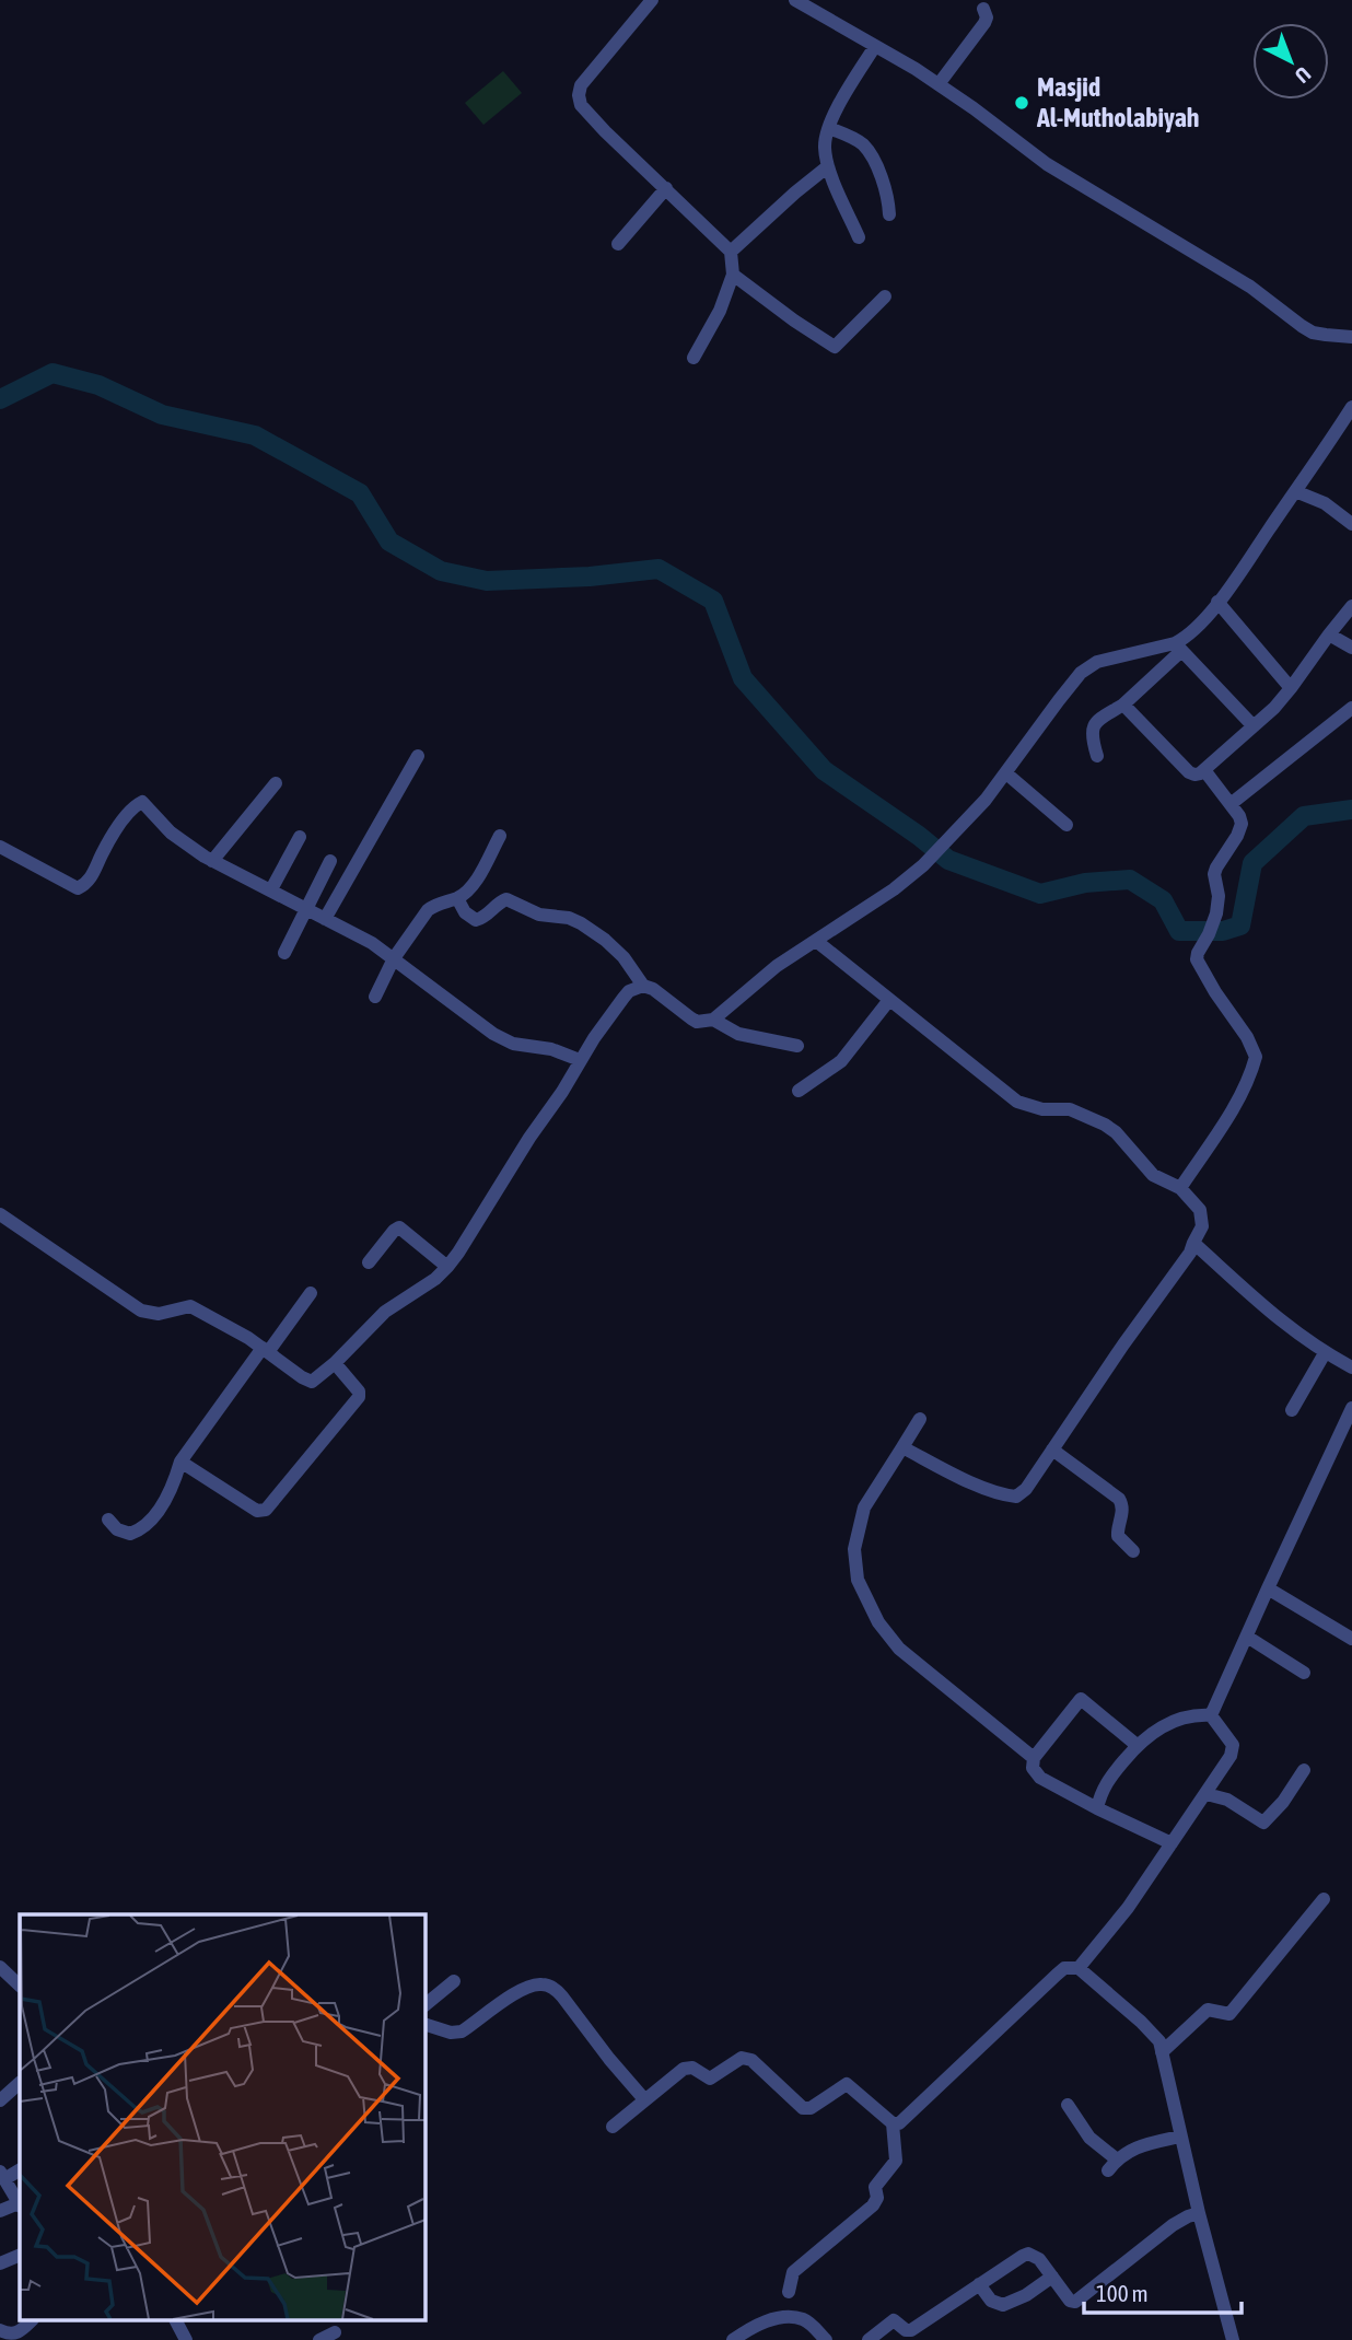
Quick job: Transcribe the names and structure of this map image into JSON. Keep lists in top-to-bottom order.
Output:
{
  "places": ["Masjid Al-Mutholabiyah"],
  "scale_bar": "100 m",
  "north": "bottom right"
}
